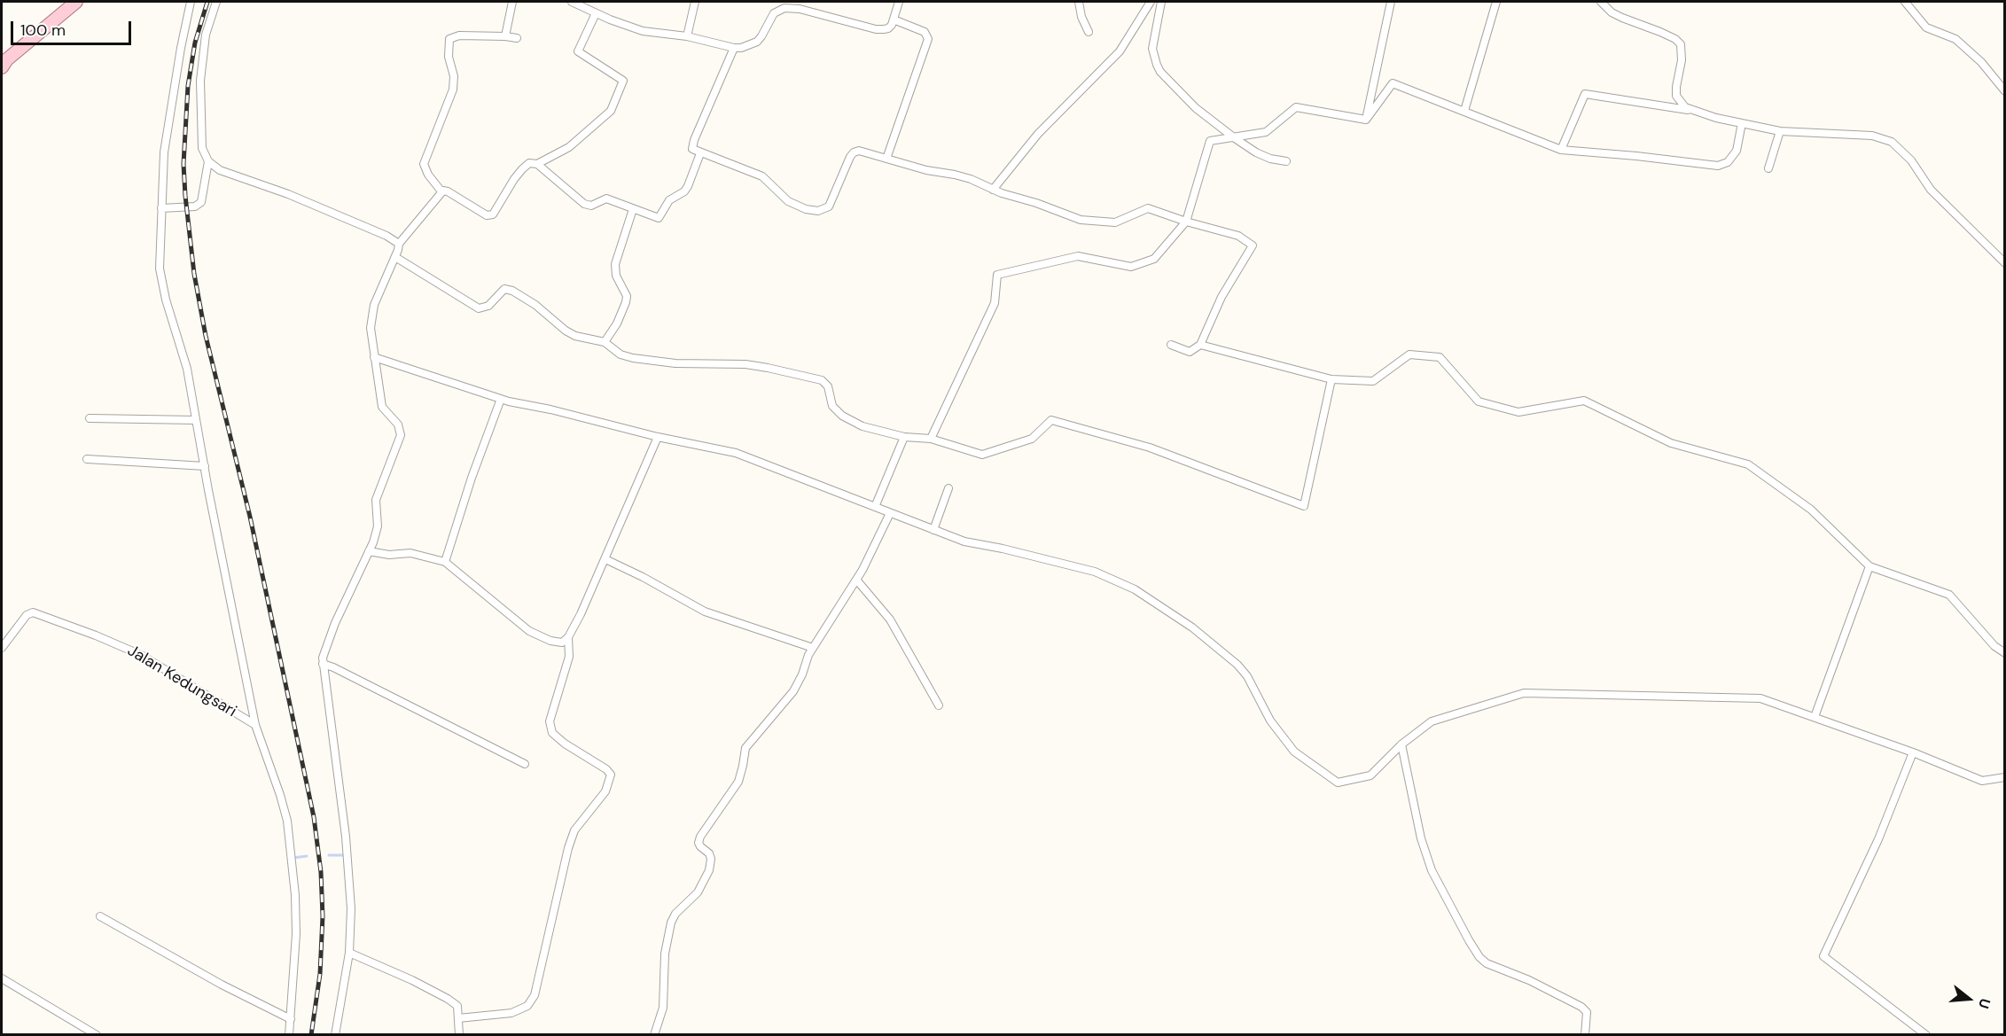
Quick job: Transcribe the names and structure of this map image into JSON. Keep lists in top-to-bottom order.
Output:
{
  "streets": {
    "street": ["Jalan Kedungsari"]
  },
  "scale_bar": "100 m",
  "north": "right"
}
